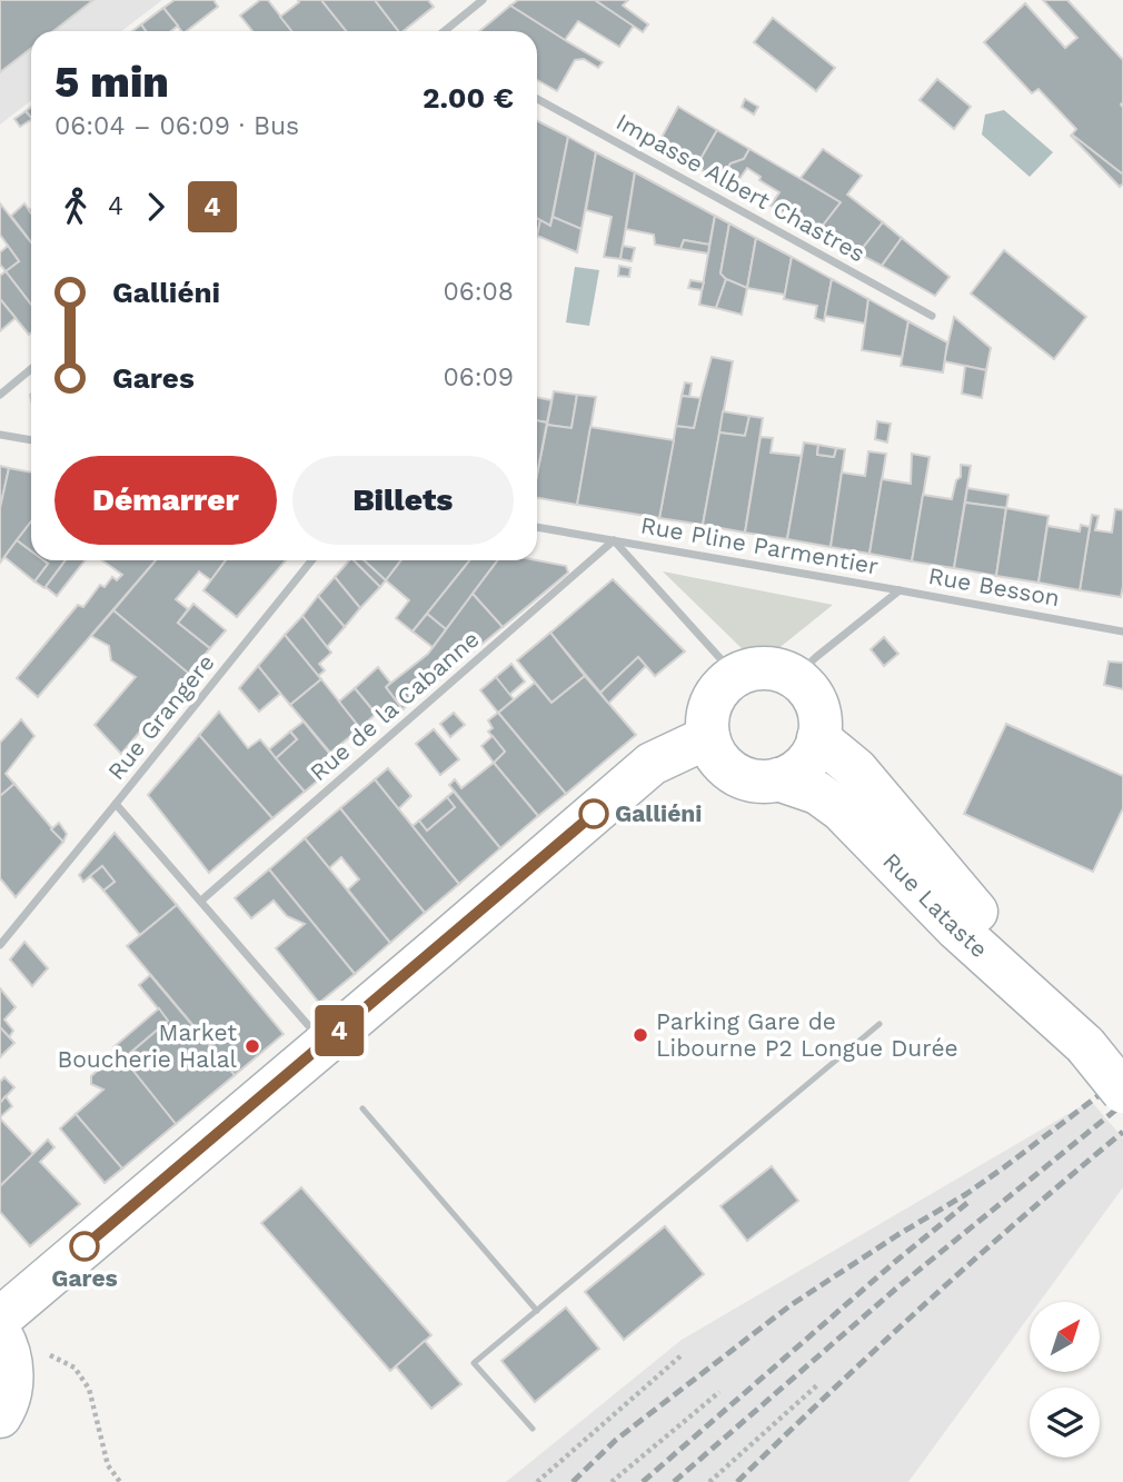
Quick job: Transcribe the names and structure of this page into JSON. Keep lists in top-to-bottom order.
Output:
{
  "streets": {
    "main road": ["Rue Lataste"],
    "street": [
      "Impasse Albert Chastres",
      "Rue Pline Parmentier",
      "Rue Besson",
      "Rue de la Cabanne",
      "Rue Grangere"
    ]
  },
  "crossings": [
    ["Rue Pline Parmentier", "Rue Besson"],
    ["Rue Pline Parmentier", "Rue de la Cabanne"],
    ["Rue Pline Parmentier", "Rue Lataste"],
    ["Rue Besson", "Rue Lataste"],
    ["Rue de la Cabanne", "Rue Grangere"]
  ],
  "places": [
    "Galliéni",
    "Parking Gare de Libourne P2 Longue Durée",
    "Market Boucherie Halal",
    "Gares"
  ],
  "lines": ["bus line 4"],
  "north": "top right",
  "page": {
    "on_map": "4",
    "heading": ["5 min", "06:04 – 06:09 · Bus", "2.00 €"],
    "legs": ["4", "4"],
    "list": [
      {
        "name": "Galliéni",
        "value": "06:08"
      },
      {
        "name": "Gares",
        "value": "06:09"
      }
    ],
    "buttons": ["Démarrer", "Billets"]
  }
}
